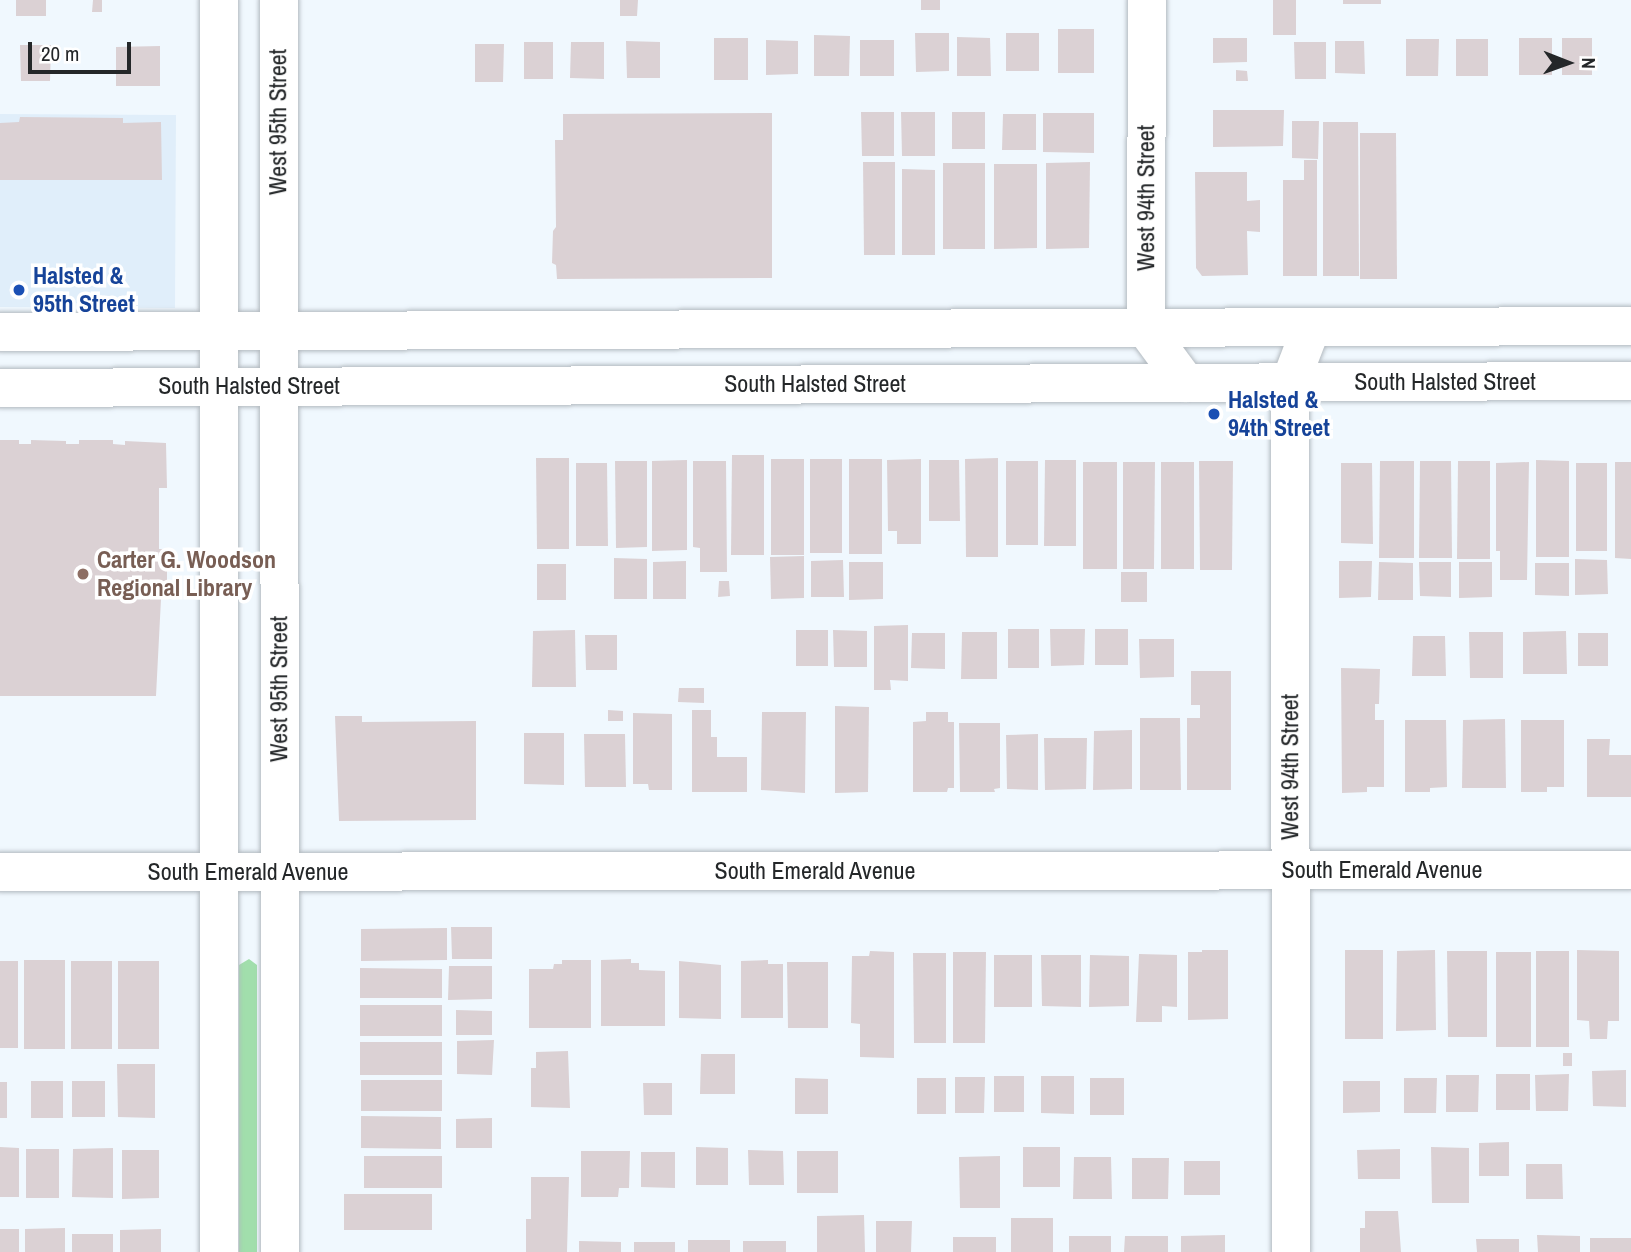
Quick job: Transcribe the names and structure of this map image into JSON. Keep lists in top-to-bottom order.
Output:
{
  "streets": {
    "main road": [
      "West 95th Street",
      "West 94th Street",
      "South Halsted Street",
      "South Emerald Avenue"
    ]
  },
  "crossings": [
    ["West 95th Street", "South Halsted Street"],
    ["West 95th Street", "South Emerald Avenue"],
    ["West 94th Street", "South Halsted Street"],
    ["West 94th Street", "South Emerald Avenue"]
  ],
  "places": ["Halsted & 95th Street", "Halsted & 94th Street", "Carter G. Woodson Regional Library"],
  "scale_bar": "20 m",
  "north": "right"
}
